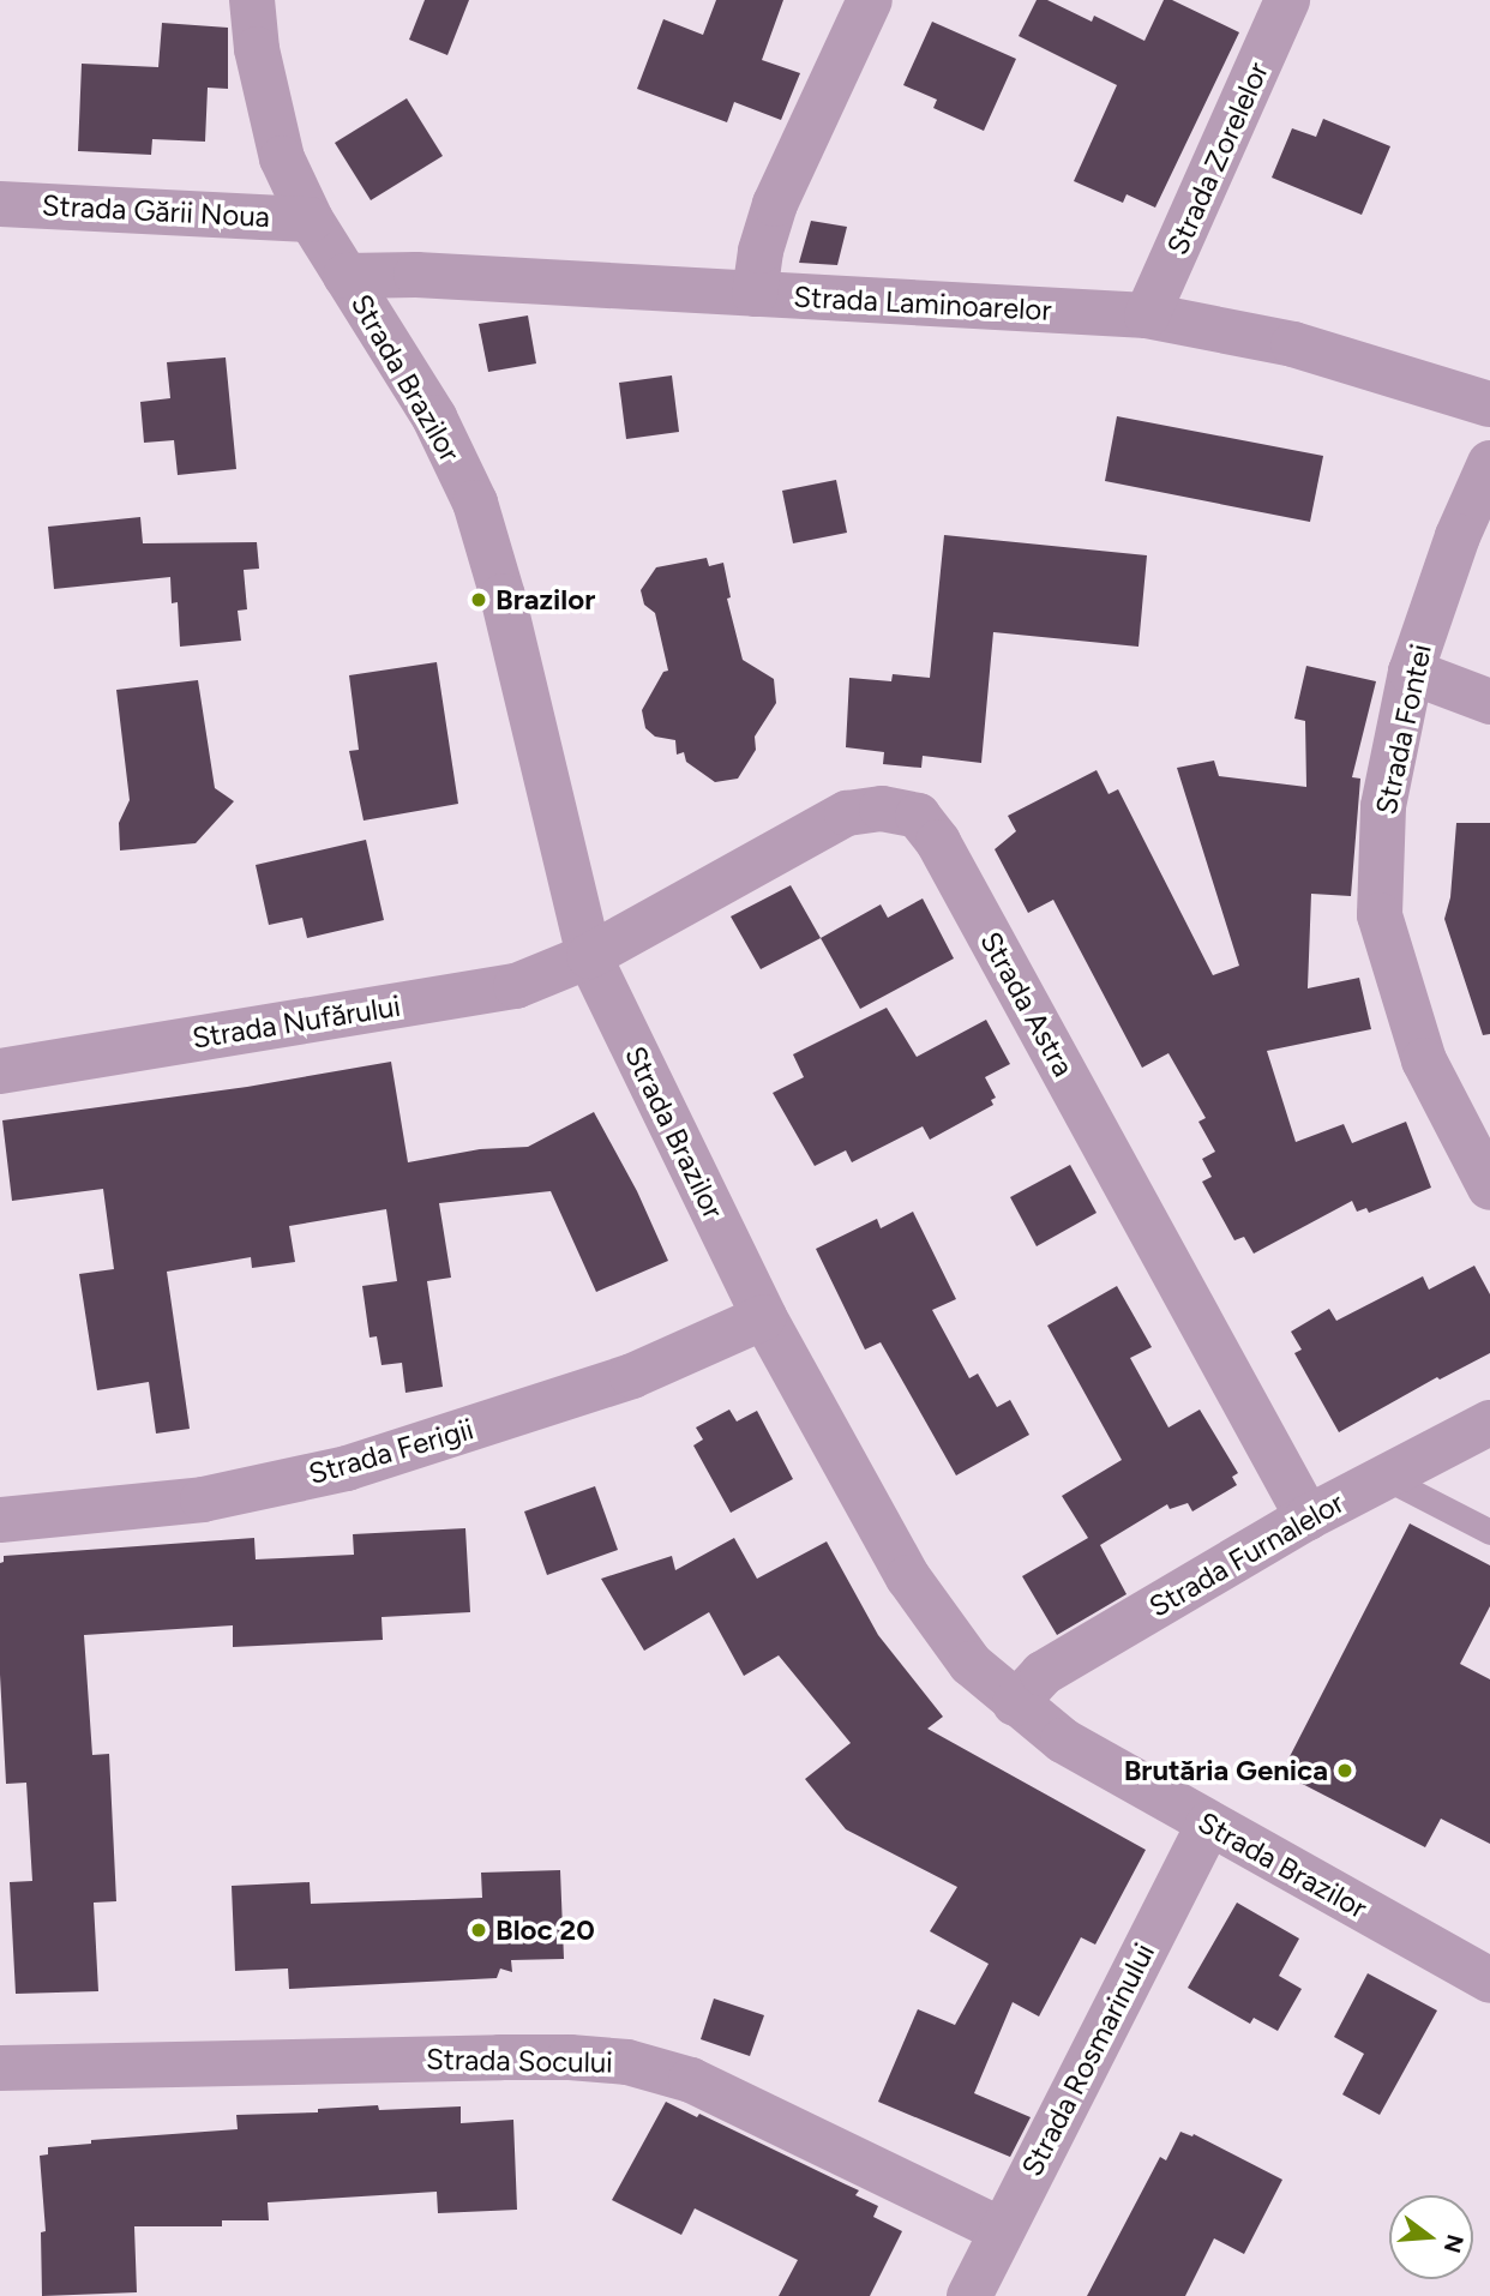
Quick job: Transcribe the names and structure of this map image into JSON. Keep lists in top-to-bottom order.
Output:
{
  "streets": {
    "street": [
      "Strada Zorelelor",
      "Strada Gării Noua",
      "Strada Laminoarelor",
      "Strada Brazilor",
      "Strada Fontei",
      "Strada Astra",
      "Strada Nufărului",
      "Strada Ferigii",
      "Strada Furnalelor",
      "Strada Rosmarinului",
      "Strada Socului"
    ]
  },
  "crossings": [
    ["Strada Zorelelor", "Strada Laminoarelor"],
    ["Strada Gării Noua", "Strada Brazilor"],
    ["Strada Laminoarelor", "Strada Brazilor"],
    ["Strada Brazilor", "Strada Astra"],
    ["Strada Brazilor", "Strada Nufărului"],
    ["Strada Brazilor", "Strada Ferigii"],
    ["Strada Brazilor", "Strada Furnalelor"],
    ["Strada Brazilor", "Strada Rosmarinului"],
    ["Strada Astra", "Strada Nufărului"],
    ["Strada Astra", "Strada Furnalelor"],
    ["Strada Rosmarinului", "Strada Socului"]
  ],
  "places": ["Brazilor", "Brutăria Genica", "Bloc 20"],
  "north": "right"
}
